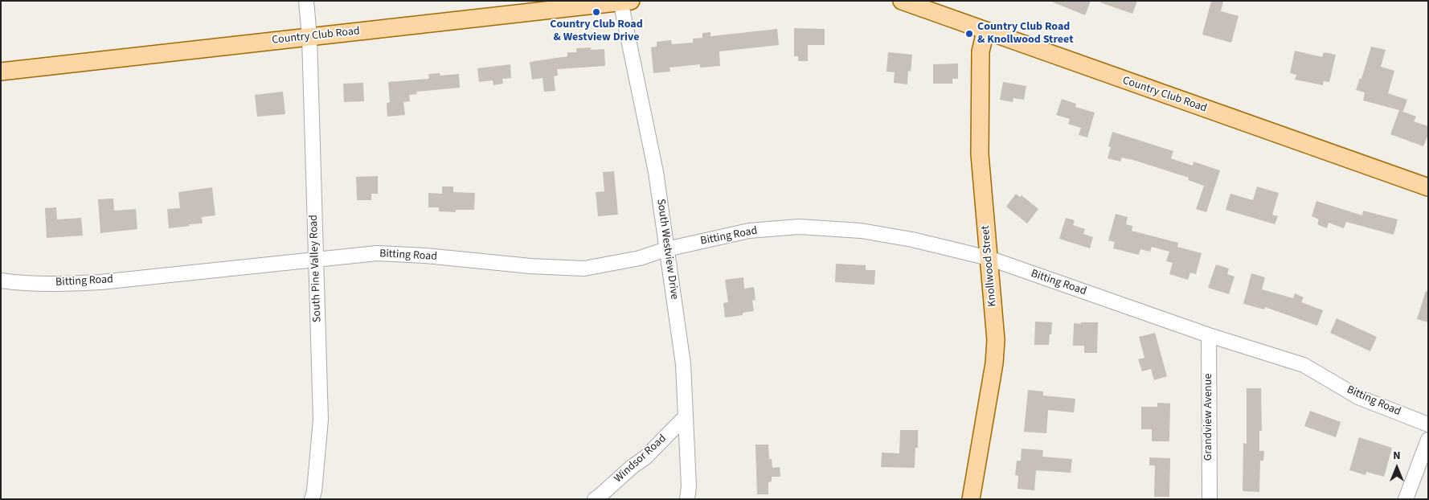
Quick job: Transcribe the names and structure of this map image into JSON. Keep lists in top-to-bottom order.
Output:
{
  "streets": {
    "main road": ["Country Club Road", "Knollwood Street"],
    "street": [
      "Bitting Road",
      "South Westview Drive",
      "South Pine Valley Road",
      "Grandview Avenue",
      "Windsor Road"
    ]
  },
  "crossings": [
    ["Country Club Road", "South Westview Drive"],
    ["Country Club Road", "Knollwood Street"],
    ["Country Club Road", "South Pine Valley Road"],
    ["Bitting Road", "South Westview Drive"],
    ["Bitting Road", "Knollwood Street"],
    ["Bitting Road", "South Pine Valley Road"],
    ["Bitting Road", "Grandview Avenue"],
    ["South Westview Drive", "Windsor Road"]
  ],
  "places": ["Country Club Road & Westview Drive", "Country Club Road & Knollwood Street"],
  "north": "top"
}
